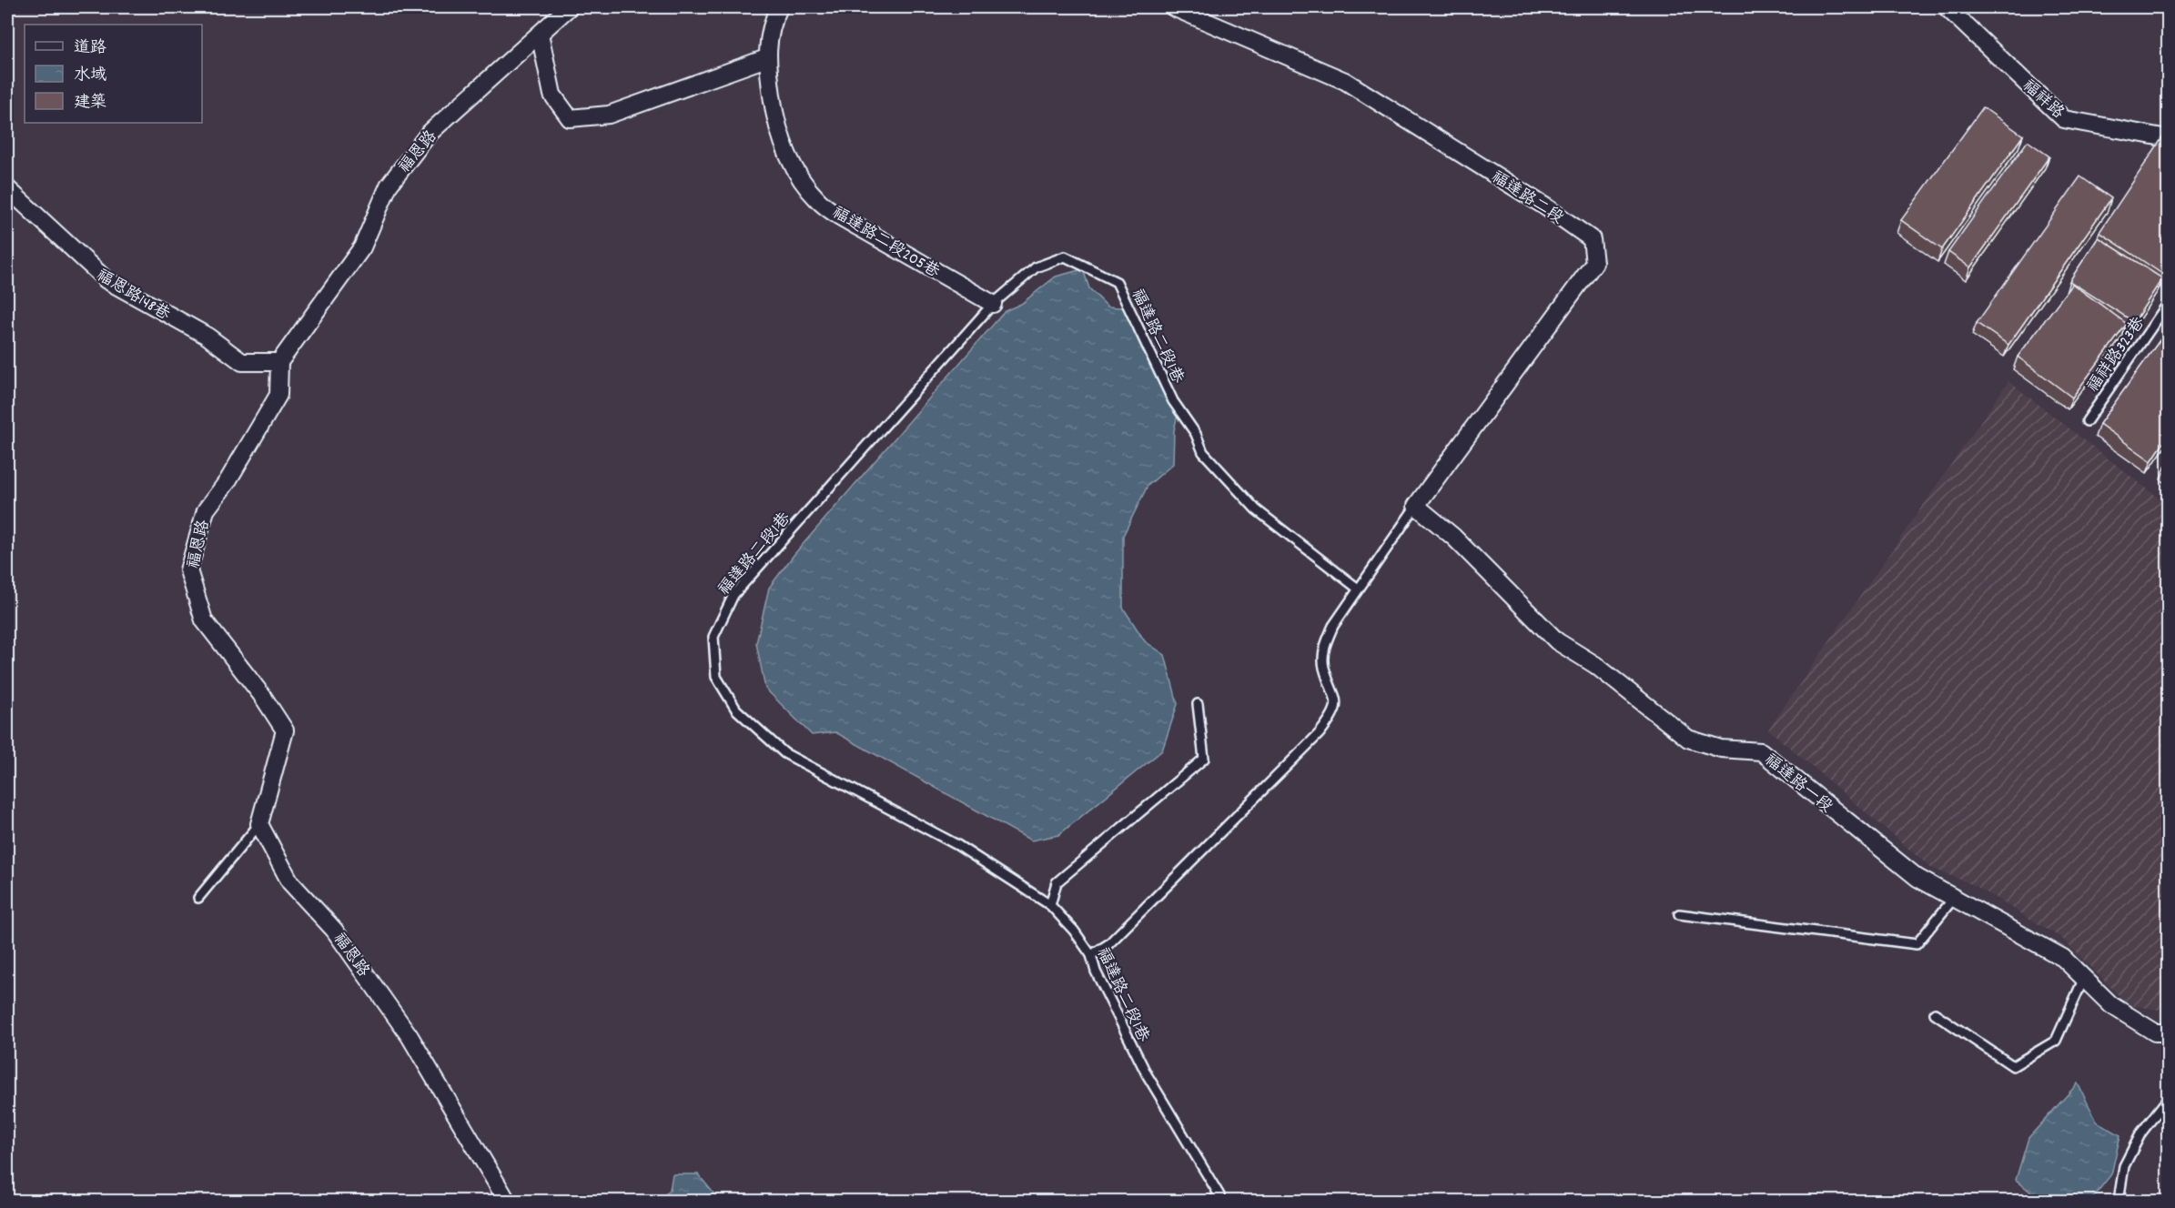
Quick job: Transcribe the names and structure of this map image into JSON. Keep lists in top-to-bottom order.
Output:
{
  "streets": {
    "street": [
      "福祥路",
      "福恩路",
      "福達路二段",
      "福達路二段205巷",
      "福恩路148巷",
      "福達路一段"
    ],
    "lane": ["福達路二段1巷", "福祥路323巷"]
  },
  "crossings": [
    ["福恩路", "福恩路148巷"],
    ["福達路二段", "福達路一段"],
    ["福達路二段205巷", "福達路二段1巷"]
  ],
  "legend": ["道路", "水域", "建築"]
}
